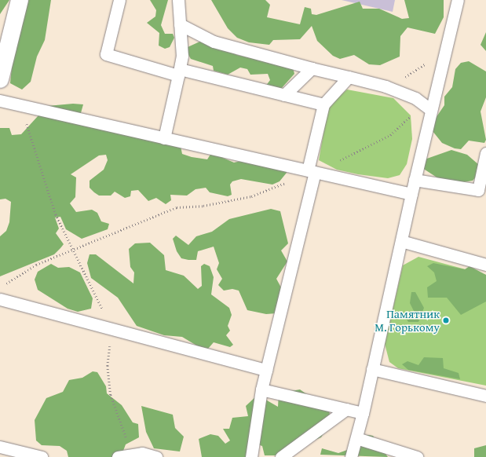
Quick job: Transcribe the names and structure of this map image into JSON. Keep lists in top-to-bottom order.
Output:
{
  "places": ["Памятник М. Горькому"]
}
